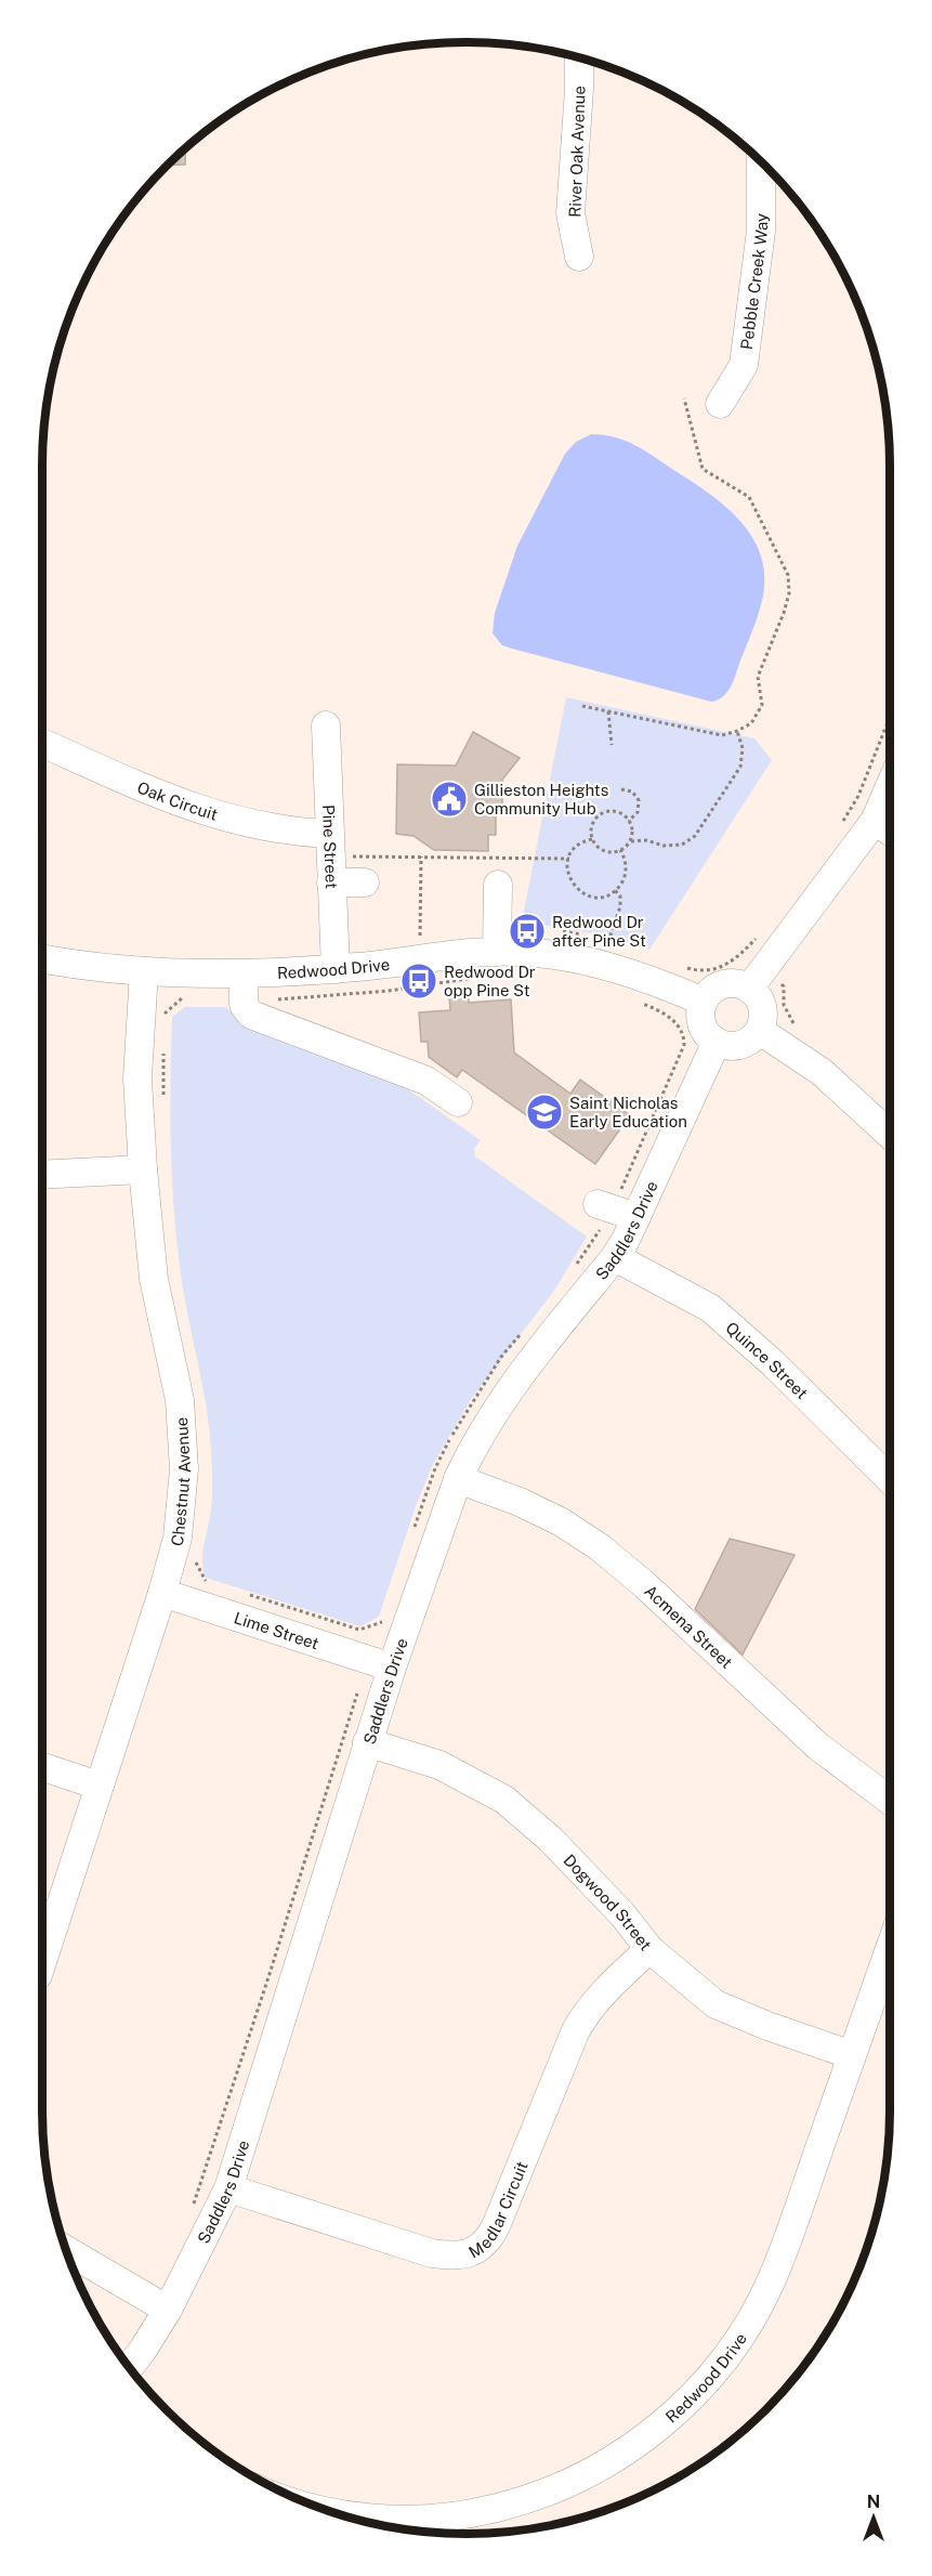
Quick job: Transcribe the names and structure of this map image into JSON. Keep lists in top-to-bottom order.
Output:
{
  "streets": {
    "street": [
      "River Oak Avenue",
      "Pebble Creek Way",
      "Oak Circuit",
      "Pine Street",
      "Redwood Drive",
      "Saddlers Drive",
      "Quince Street",
      "Chestnut Avenue",
      "Acmena Street",
      "Lime Street",
      "Dogwood Street",
      "Medlar Circuit"
    ]
  },
  "crossings": [
    ["Oak Circuit", "Pine Street"],
    ["Pine Street", "Redwood Drive"],
    ["Redwood Drive", "Saddlers Drive"],
    ["Redwood Drive", "Chestnut Avenue"],
    ["Redwood Drive", "Dogwood Street"],
    ["Saddlers Drive", "Quince Street"],
    ["Saddlers Drive", "Acmena Street"],
    ["Saddlers Drive", "Lime Street"],
    ["Saddlers Drive", "Dogwood Street"],
    ["Saddlers Drive", "Medlar Circuit"],
    ["Chestnut Avenue", "Lime Street"],
    ["Dogwood Street", "Medlar Circuit"]
  ],
  "places": {
    "public building": ["Gillieston Heights Community Hub"],
    "bus stop": ["Redwood Dr after Pine St", "Redwood Dr opp Pine St"],
    "school or university": ["Saint Nicholas Early Education"]
  },
  "north": "top"
}
